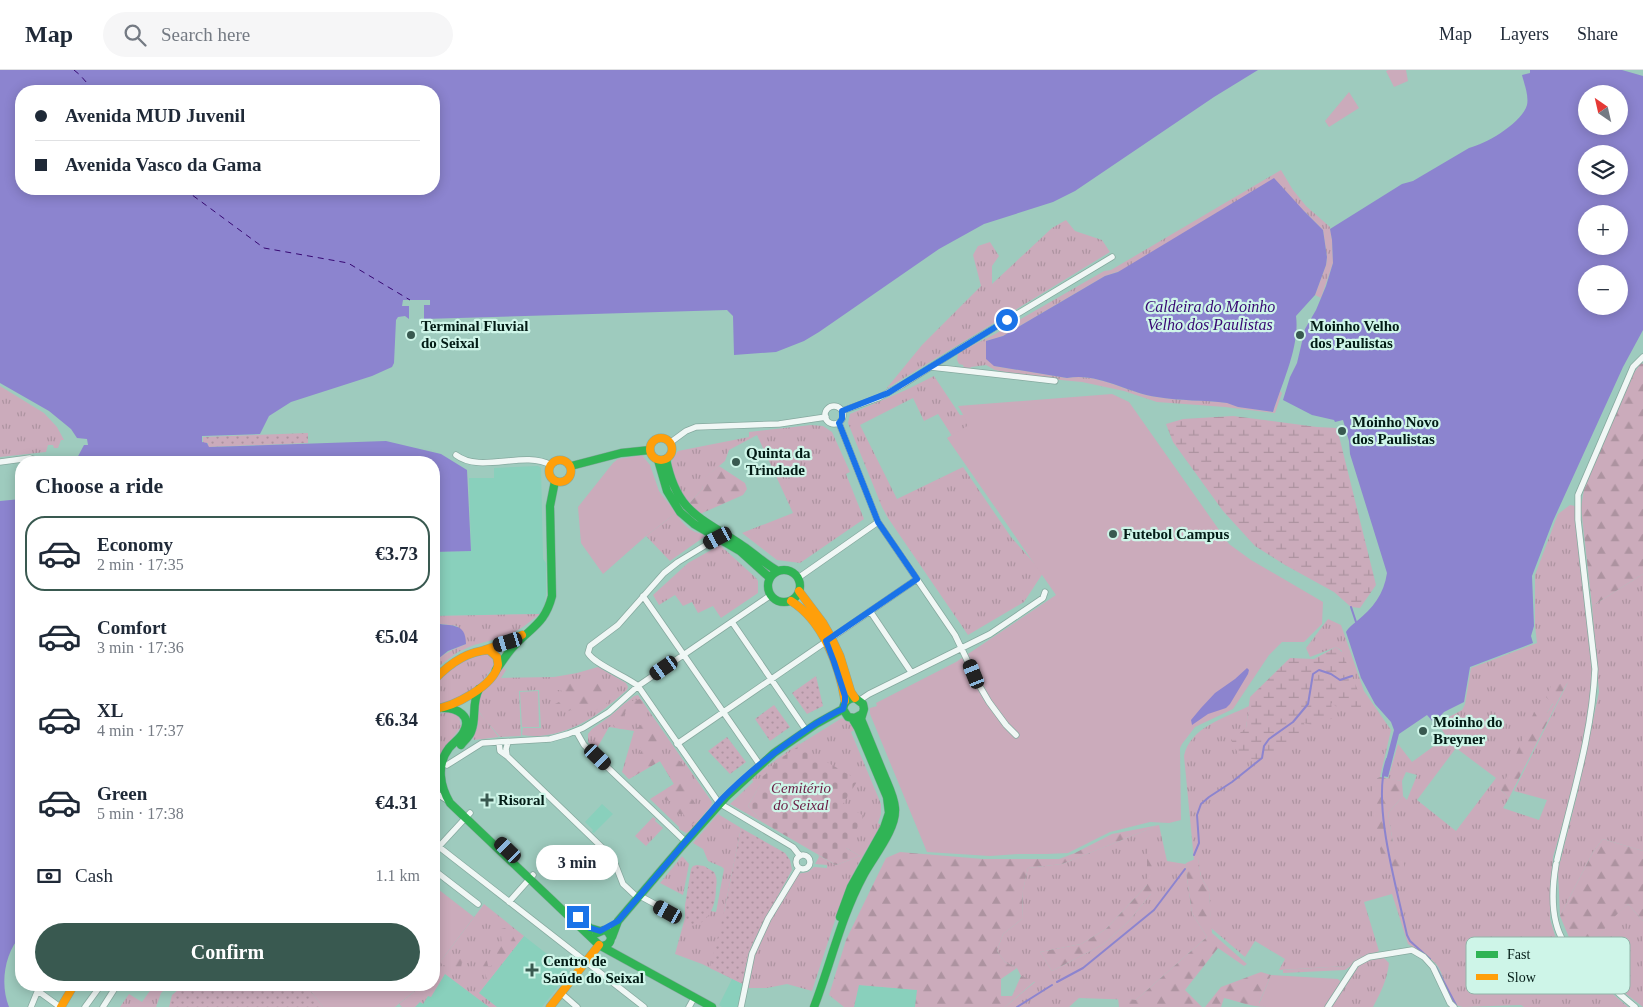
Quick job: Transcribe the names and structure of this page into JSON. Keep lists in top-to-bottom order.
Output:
{
  "water": ["Caldeira do Moinho Velho dos Paulistas"],
  "parks": ["Cemitério do Seixal"],
  "places": {
    "other": [
      "Terminal Fluvial do Seixal",
      "Moinho Velho dos Paulistas",
      "Moinho Novo dos Paulistas",
      "Quinta da Trindade",
      "Futebol Campus",
      "Moinho do Breyner"
    ],
    "health": ["Risoral", "Centro de Saúde do Seixal"]
  },
  "legend": ["Fast", "Slow"],
  "north": "top left",
  "page": {
    "header": "Map",
    "search": "Search here",
    "nav": ["Map", "Layers", "Share"],
    "map_buttons": ["+", "−"],
    "banner": ["Avenida MUD Juvenil", "Avenida Vasco da Gama"],
    "heading": "Choose a ride",
    "list": [
      {
        "name": "Economy",
        "note": "2 min · 17:35",
        "value": "€3.73"
      },
      {
        "name": "Comfort",
        "note": "3 min · 17:36",
        "value": "€5.04"
      },
      {
        "name": "XL",
        "note": "4 min · 17:37",
        "value": "€6.34"
      },
      {
        "name": "Green",
        "note": "5 min · 17:38",
        "value": "€4.31"
      }
    ],
    "bubble": "3 min",
    "pay": ["Cash", "1.1 km"],
    "buttons": "Confirm"
  }
}
